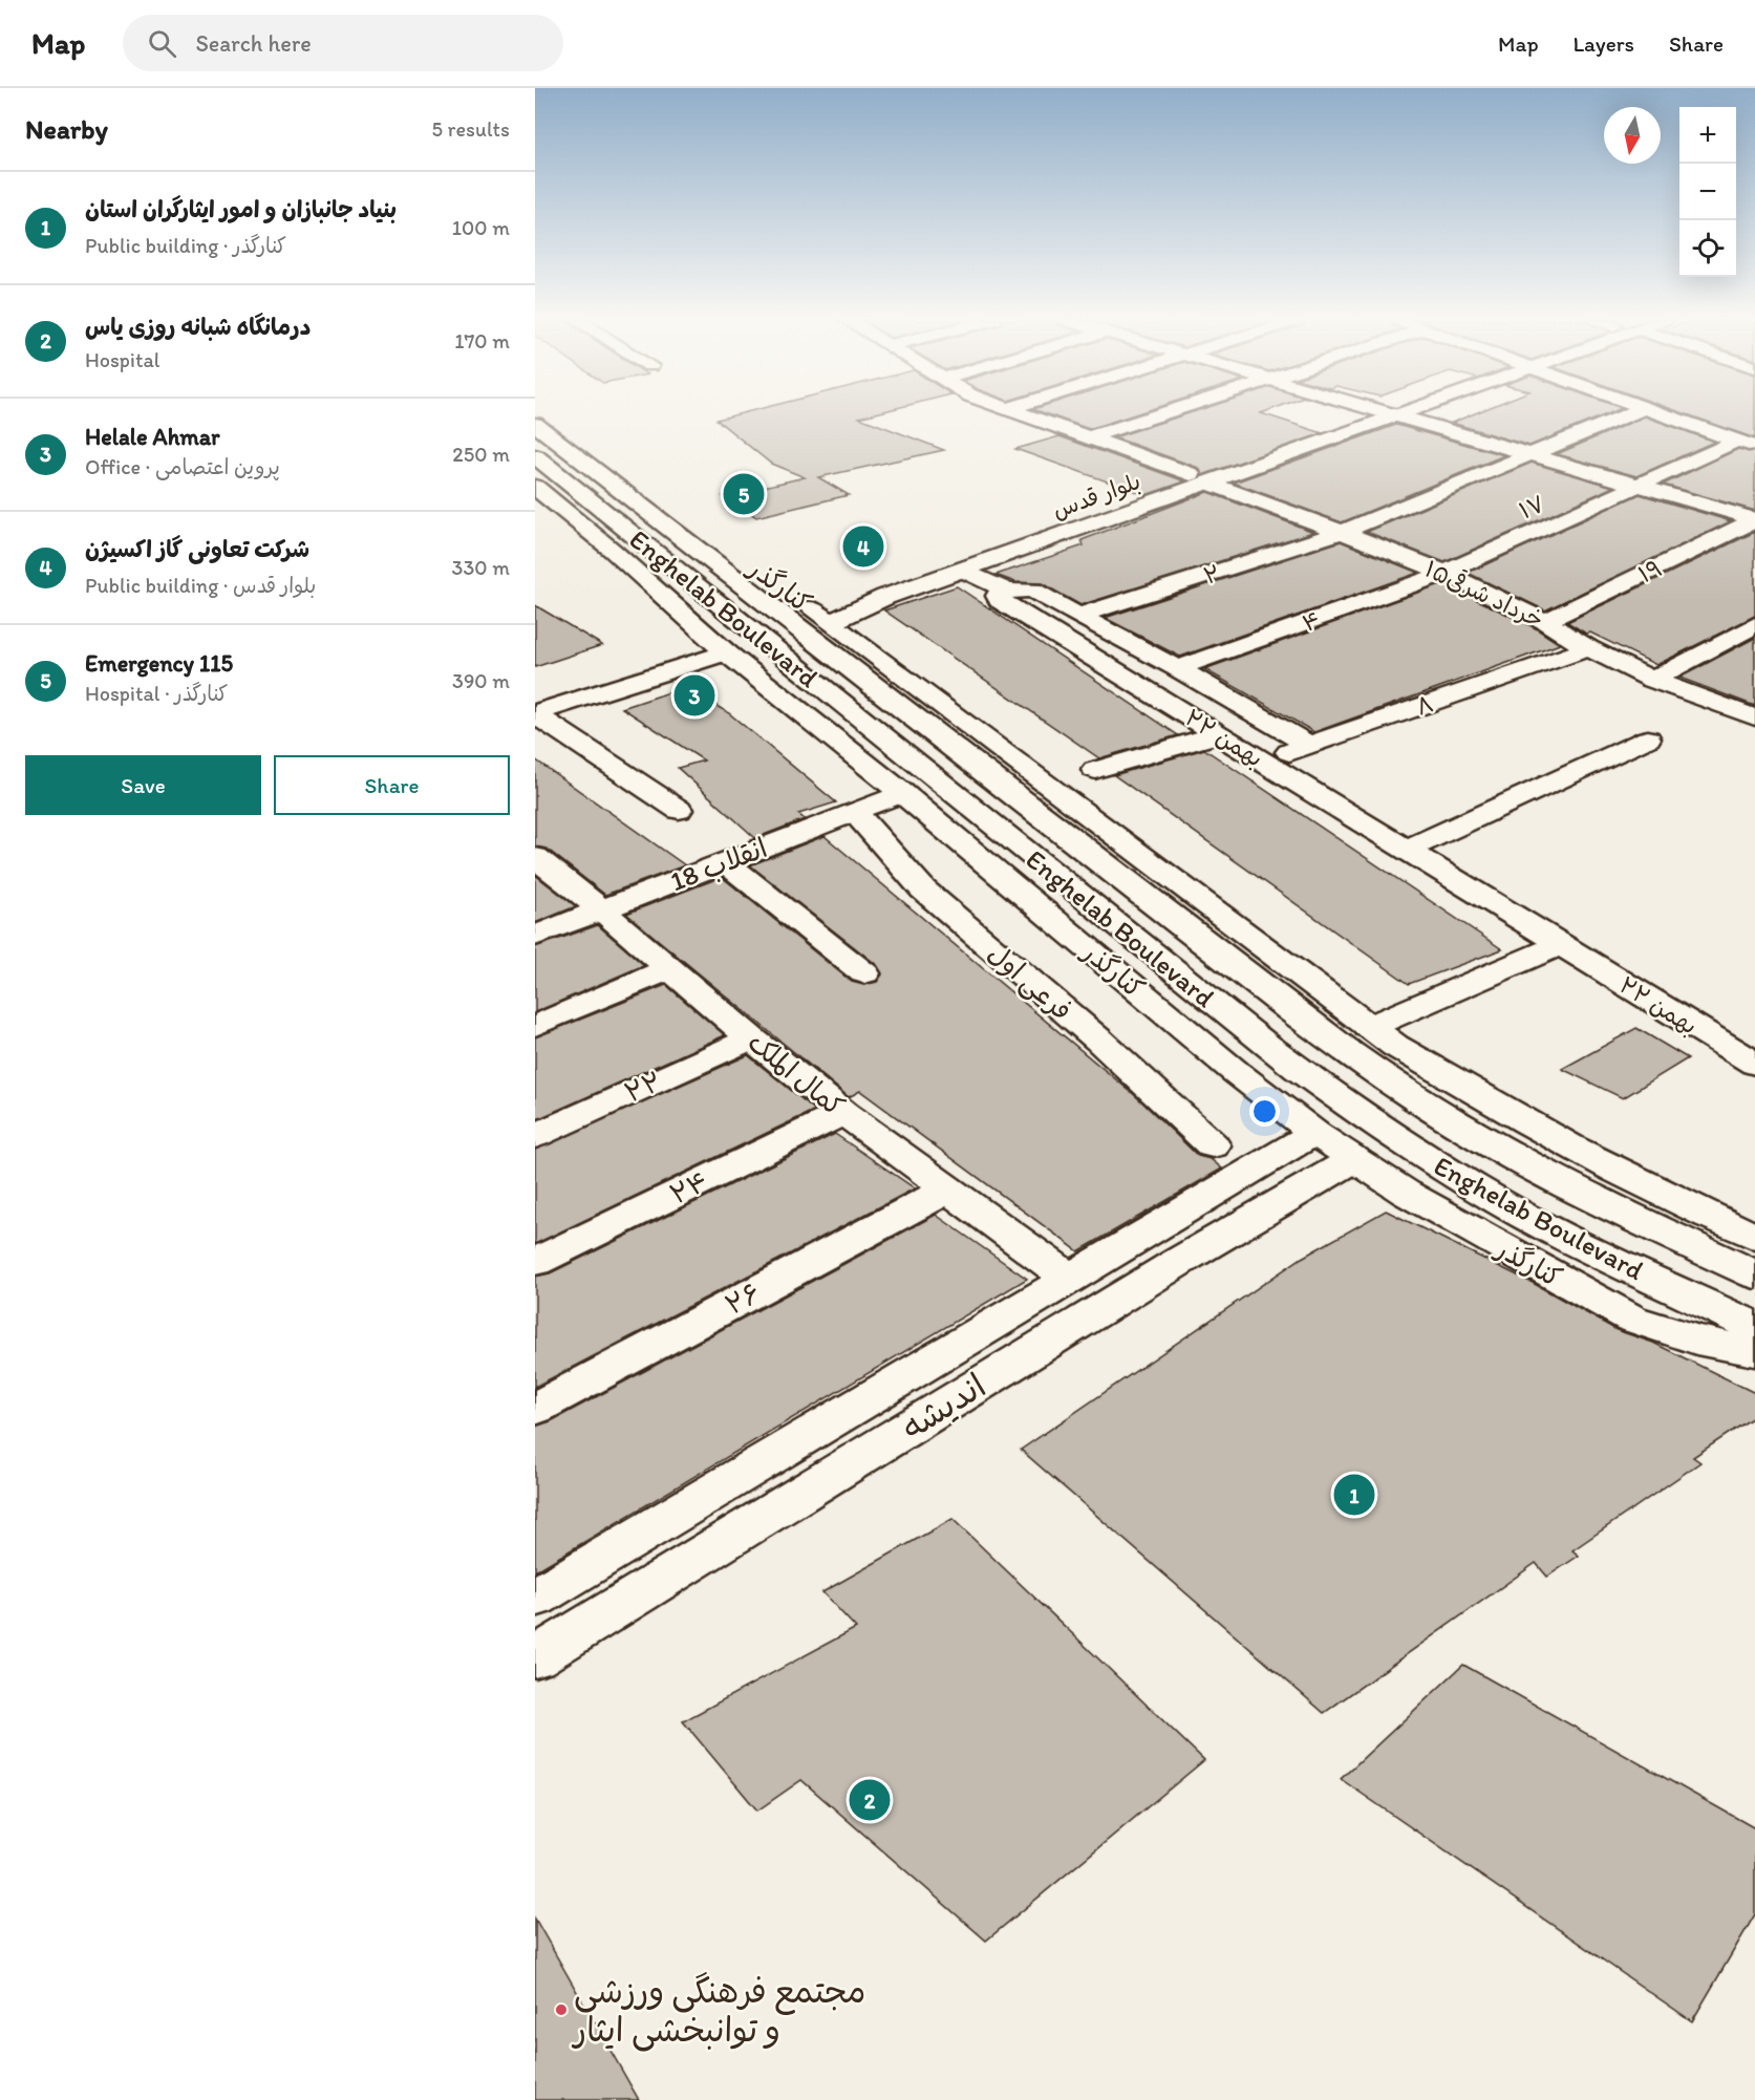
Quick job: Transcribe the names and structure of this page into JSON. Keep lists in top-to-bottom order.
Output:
{
  "streets": {
    "street": [
      "بلوار قدس",
      "۱۷",
      "۱۹",
      "۲",
      "کنارگذر",
      "۱۵خرداد شرقی",
      "Enghelab Boulevard",
      "۴",
      "۸",
      "۲۲ بهمن",
      "انقلاب 18",
      "فرعی اول",
      "کمال الملک",
      "۲۲",
      "۲۴",
      "۲۶",
      "اندیشه"
    ]
  },
  "crossings": [
    ["بلوار قدس", "کنارگذر"],
    ["بلوار قدس", "۱۵خرداد شرقی"],
    ["۱۷", "۱۵خرداد شرقی"],
    ["۱۷", "۴"],
    ["۱۹", "۱۵خرداد شرقی"],
    ["۲", "۱۵خرداد شرقی"],
    ["۲", "۲۲ بهمن"],
    ["کنارگذر", "Enghelab Boulevard"],
    ["کنارگذر", "انقلاب 18"],
    ["کنارگذر", "اندیشه"],
    ["۱۵خرداد شرقی", "۴"],
    ["۱۵خرداد شرقی", "۸"],
    ["۴", "۲۲ بهمن"],
    ["۸", "۲۲ بهمن"],
    ["انقلاب 18", "فرعی اول"],
    ["انقلاب 18", "کمال الملک"],
    ["کمال الملک", "۲۲"],
    ["کمال الملک", "۲۴"],
    ["کمال الملک", "۲۶"],
    ["کمال الملک", "اندیشه"]
  ],
  "places": ["مجتمع فرهنگی ورزشی و توانبخشی ایثار"],
  "north": "bottom",
  "page": {
    "header": "Map",
    "search": "Search here",
    "nav": ["Map", "Layers", "Share"],
    "heading": ["Nearby", "5 results"],
    "map_buttons": ["+", "−"],
    "list": [
      {
        "mark": "1",
        "name": "بنیاد جانبازان و امور ایثارگران استان",
        "note": "Public building · کنارگذر",
        "value": "100 m"
      },
      {
        "mark": "2",
        "name": "درمانگاه شبانه روزی یاس",
        "note": "Hospital",
        "value": "170 m"
      },
      {
        "mark": "3",
        "name": "Helale Ahmar",
        "note": "Office · پروین اعتصامی",
        "value": "250 m"
      },
      {
        "mark": "4",
        "name": "شرکت تعاونی گاز اکسیژن",
        "note": "Public building · بلوار قدس",
        "value": "330 m"
      },
      {
        "mark": "5",
        "name": "Emergency 115",
        "note": "Hospital · کنارگذر",
        "value": "390 m"
      }
    ],
    "pins": [
      "5",
      "4",
      "3",
      "1",
      "2"
    ],
    "buttons": ["Save", "Share"]
  }
}
